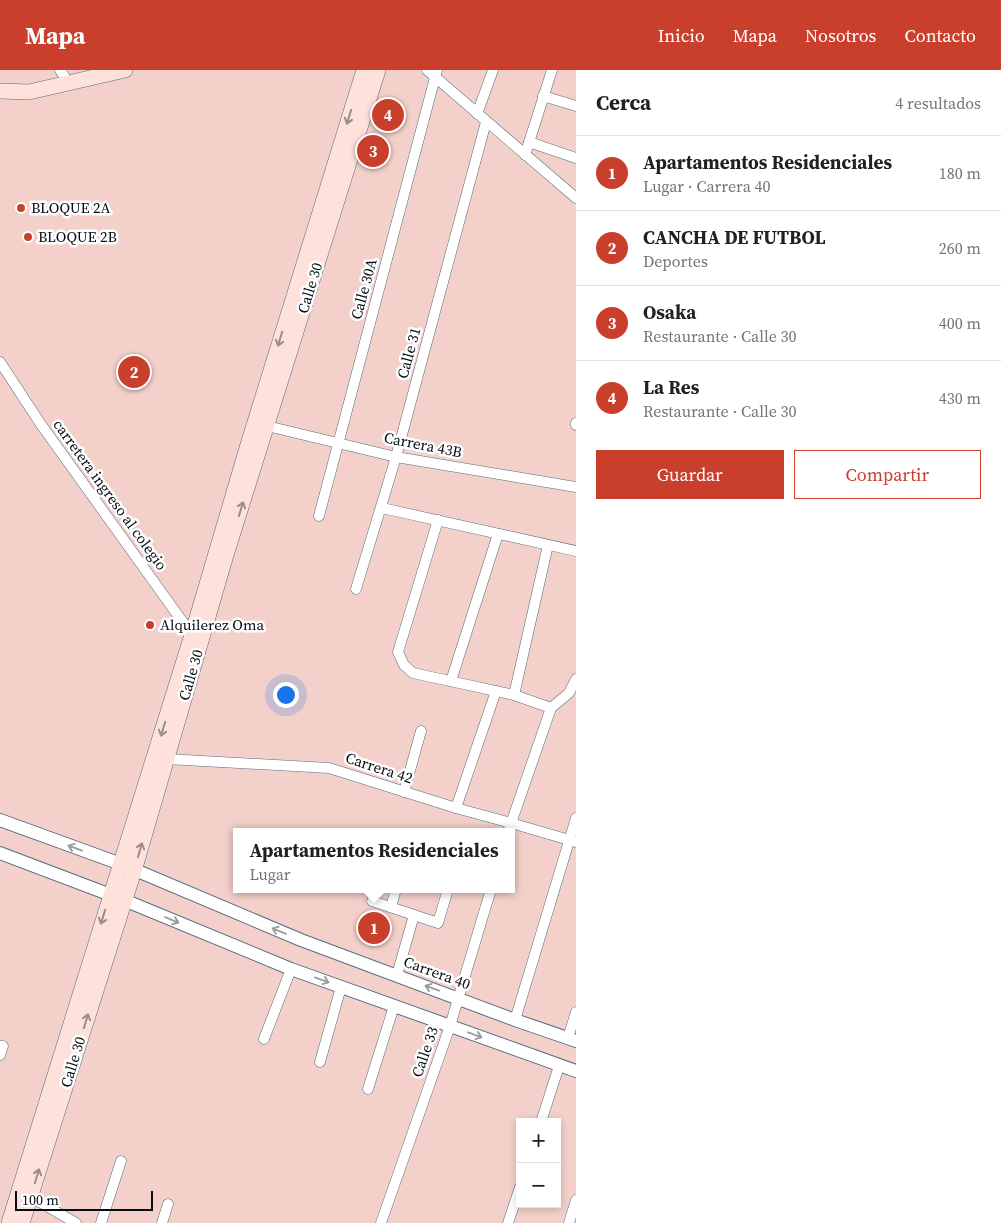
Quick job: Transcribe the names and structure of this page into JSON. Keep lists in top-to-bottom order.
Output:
{
  "streets": {
    "main road": ["Calle 30"],
    "street": [
      "Calle 30A",
      "Calle 31",
      "Carrera 43B",
      "carretera ingreso al colegio",
      "Carrera 42",
      "Carrera 40",
      "Calle 33"
    ]
  },
  "crossings": [
    ["Calle 30", "Carrera 43B"],
    ["Calle 30", "carretera ingreso al colegio"],
    ["Calle 30", "Carrera 42"],
    ["Calle 30", "Carrera 40"],
    ["Calle 30A", "Carrera 43B"],
    ["Calle 31", "Carrera 43B"],
    ["Carrera 40", "Calle 33"]
  ],
  "places": ["BLOQUE 2A", "BLOQUE 2B", "Alquilerez Oma"],
  "scale_bar": "100 m",
  "page": {
    "header": "Mapa",
    "nav": [
      "Inicio",
      "Mapa",
      "Nosotros",
      "Contacto"
    ],
    "heading": ["Cerca", "4 resultados"],
    "pins": [
      "4",
      "3",
      "2",
      "1"
    ],
    "list": [
      {
        "mark": "1",
        "name": "Apartamentos Residenciales",
        "note": "Lugar · Carrera 40",
        "value": "180 m"
      },
      {
        "mark": "2",
        "name": "CANCHA DE FUTBOL",
        "note": "Deportes",
        "value": "260 m"
      },
      {
        "mark": "3",
        "name": "Osaka",
        "note": "Restaurante · Calle 30",
        "value": "400 m"
      },
      {
        "mark": "4",
        "name": "La Res",
        "note": "Restaurante · Calle 30",
        "value": "430 m"
      }
    ],
    "buttons": ["Guardar", "Compartir"],
    "popup": ["Apartamentos Residenciales", "Lugar"],
    "map_buttons": ["+", "−"],
    "scale": "100 m"
  }
}
